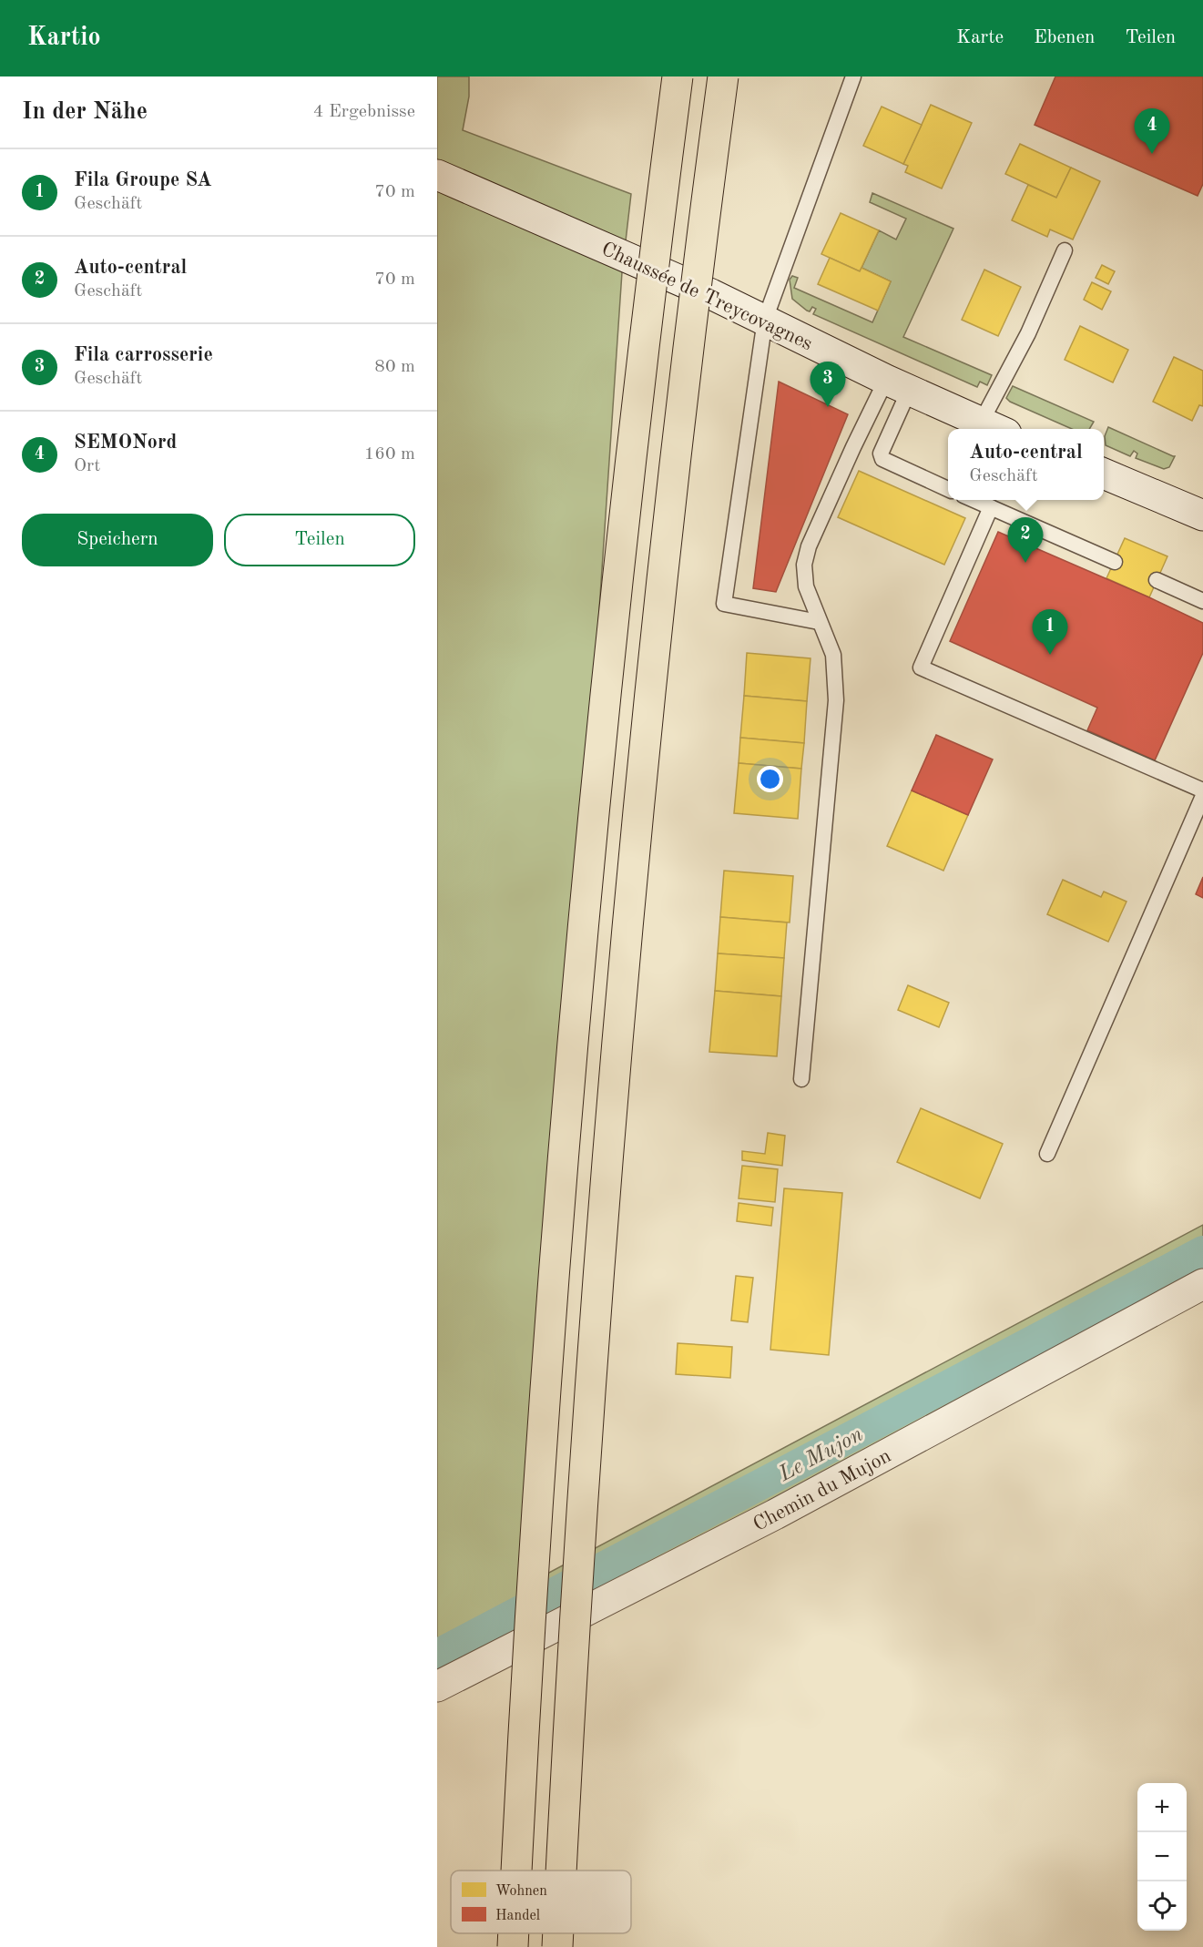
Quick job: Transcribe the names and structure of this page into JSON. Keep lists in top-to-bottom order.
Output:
{
  "streets": {
    "street": ["Chaussée de Treycovagnes", "Chemin du Mujon"]
  },
  "water": ["Le Mujon"],
  "legend": ["Wohnen", "Handel"],
  "page": {
    "header": "Kartio",
    "nav": ["Karte", "Ebenen", "Teilen"],
    "heading": ["In der Nähe", "4 Ergebnisse"],
    "pins": [
      "4",
      "3",
      "2",
      "1"
    ],
    "list": [
      {
        "mark": "1",
        "name": "Fila Groupe SA",
        "note": "Geschäft",
        "value": "70 m"
      },
      {
        "mark": "2",
        "name": "Auto-central",
        "note": "Geschäft",
        "value": "70 m"
      },
      {
        "mark": "3",
        "name": "Fila carrosserie",
        "note": "Geschäft",
        "value": "80 m"
      },
      {
        "mark": "4",
        "name": "SEMONord",
        "note": "Ort",
        "value": "160 m"
      }
    ],
    "popup": ["Auto-central", "Geschäft"],
    "buttons": ["Speichern", "Teilen"],
    "map_buttons": ["+", "−"]
  }
}
